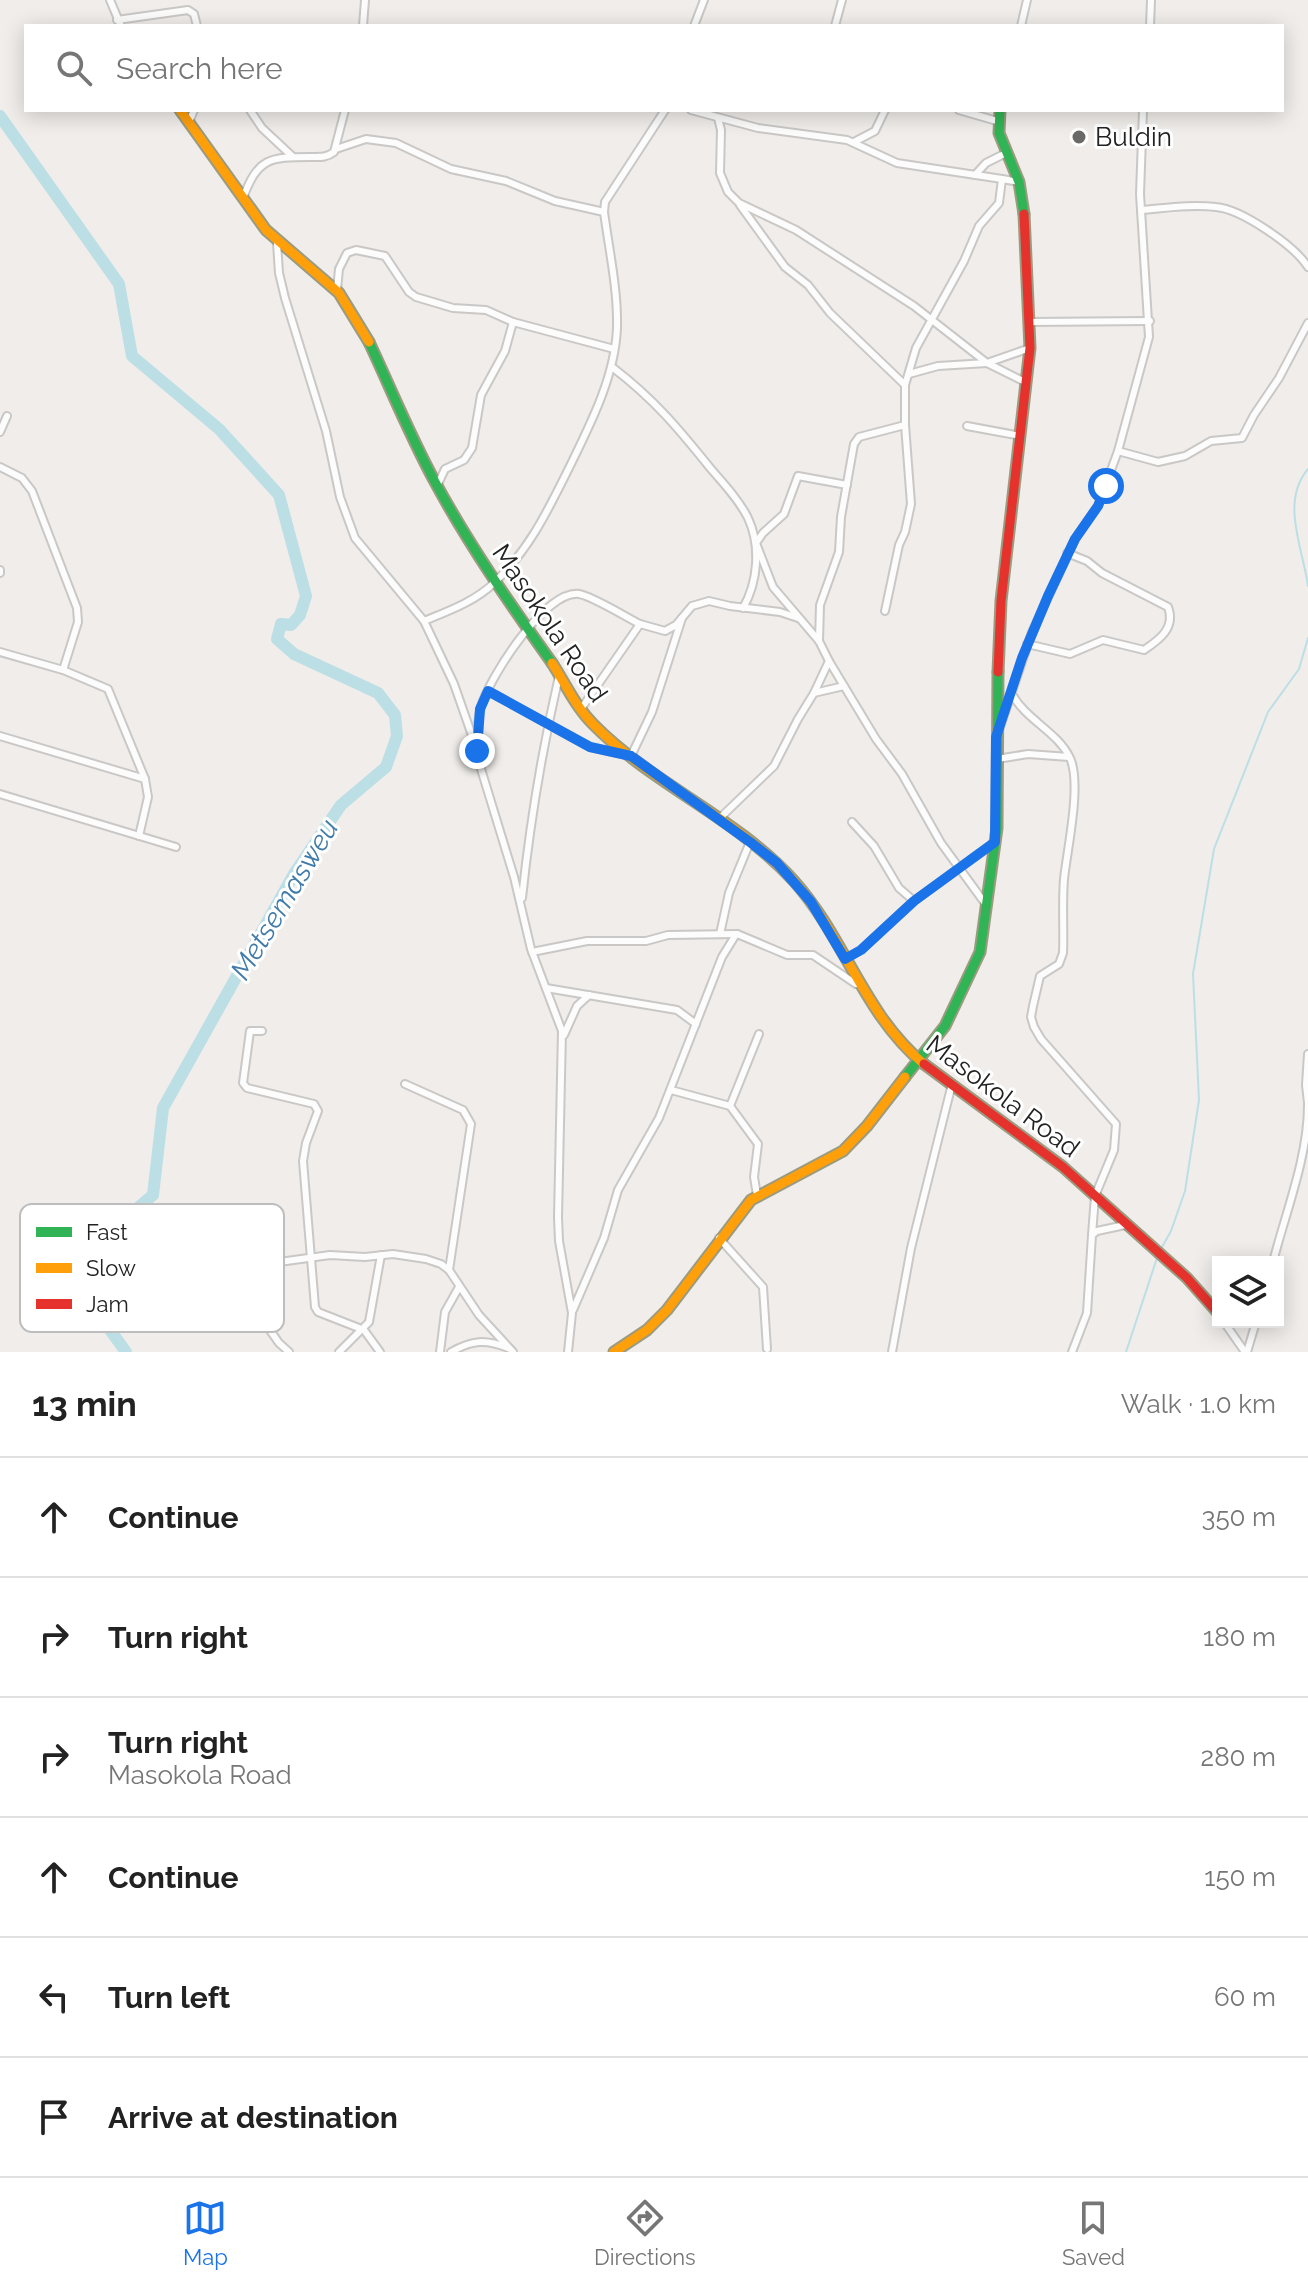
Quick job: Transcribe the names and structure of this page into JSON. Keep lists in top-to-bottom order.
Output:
{
  "streets": {
    "street": ["Masokola Road"]
  },
  "water": ["Metsemasweu"],
  "places": ["Buldin"],
  "legend": ["Fast", "Slow", "Jam"],
  "page": {
    "search": "Search here",
    "heading": ["13 min", "Walk · 1.0 km"],
    "list": [
      ["Continue", "350 m"],
      ["Turn right", "180 m"],
      ["Turn right", "Masokola Road", "280 m"],
      ["Continue", "150 m"],
      ["Turn left", "60 m"],
      "Arrive at destination"
    ],
    "nav": ["Map", "Directions", "Saved"]
  }
}
